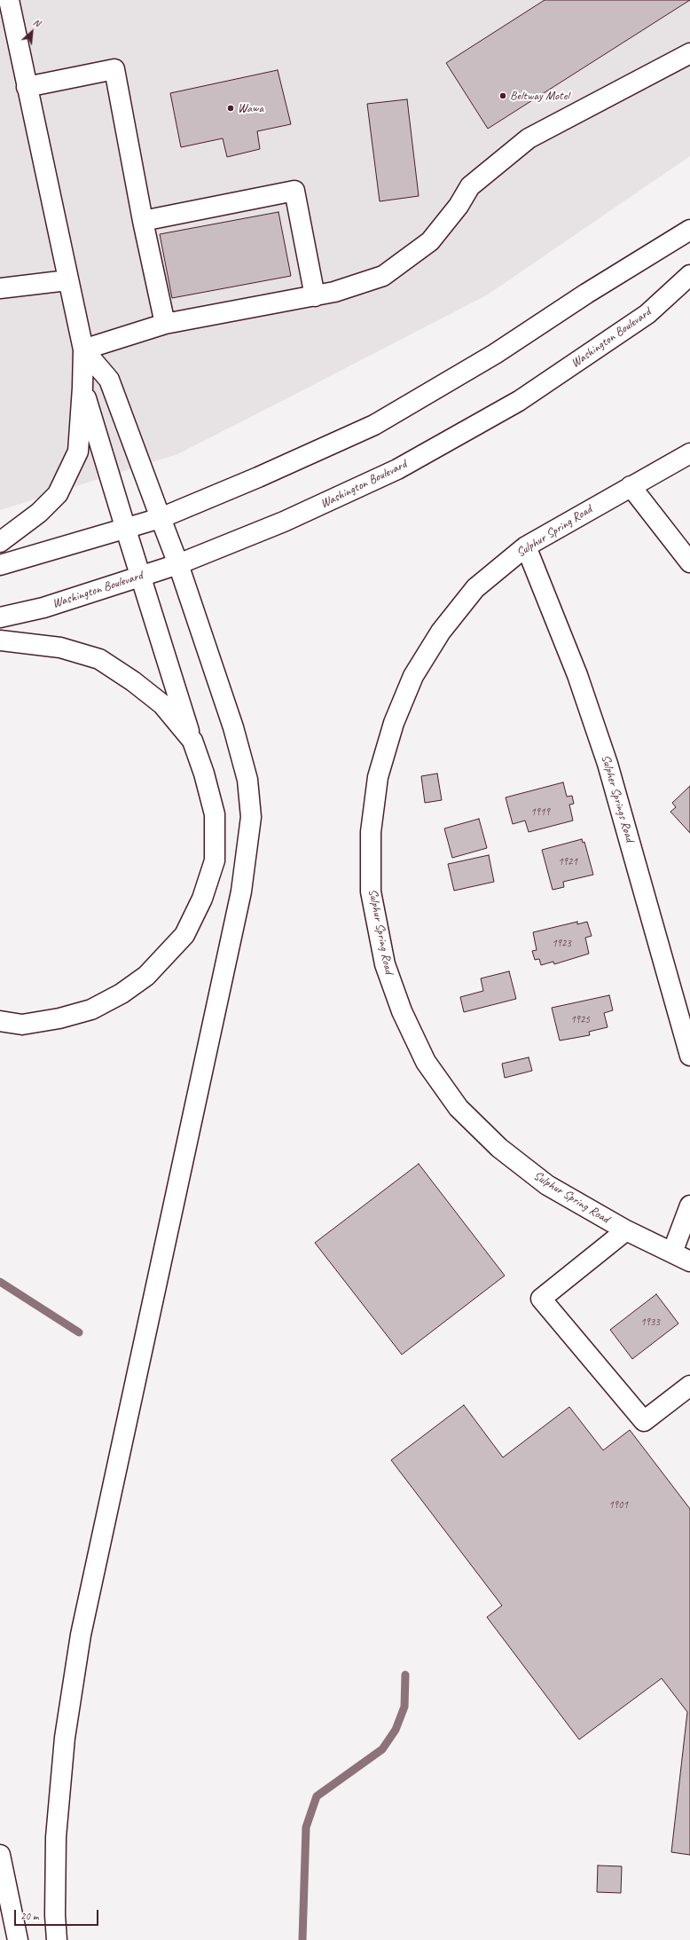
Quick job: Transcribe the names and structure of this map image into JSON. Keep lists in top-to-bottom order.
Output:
{
  "streets": {
    "main road": ["Washington Boulevard", "Sulphur Spring Road", "Sulpher Springs Road"]
  },
  "crossings": [
    ["Sulphur Spring Road", "Sulpher Springs Road"]
  ],
  "places": ["Beltway Motel", "Wawa"],
  "house_numbers": [
    "1919",
    "1921",
    "1923",
    "1925",
    "1933",
    "1901"
  ],
  "scale_bar": "20 m",
  "north": "top right"
}
